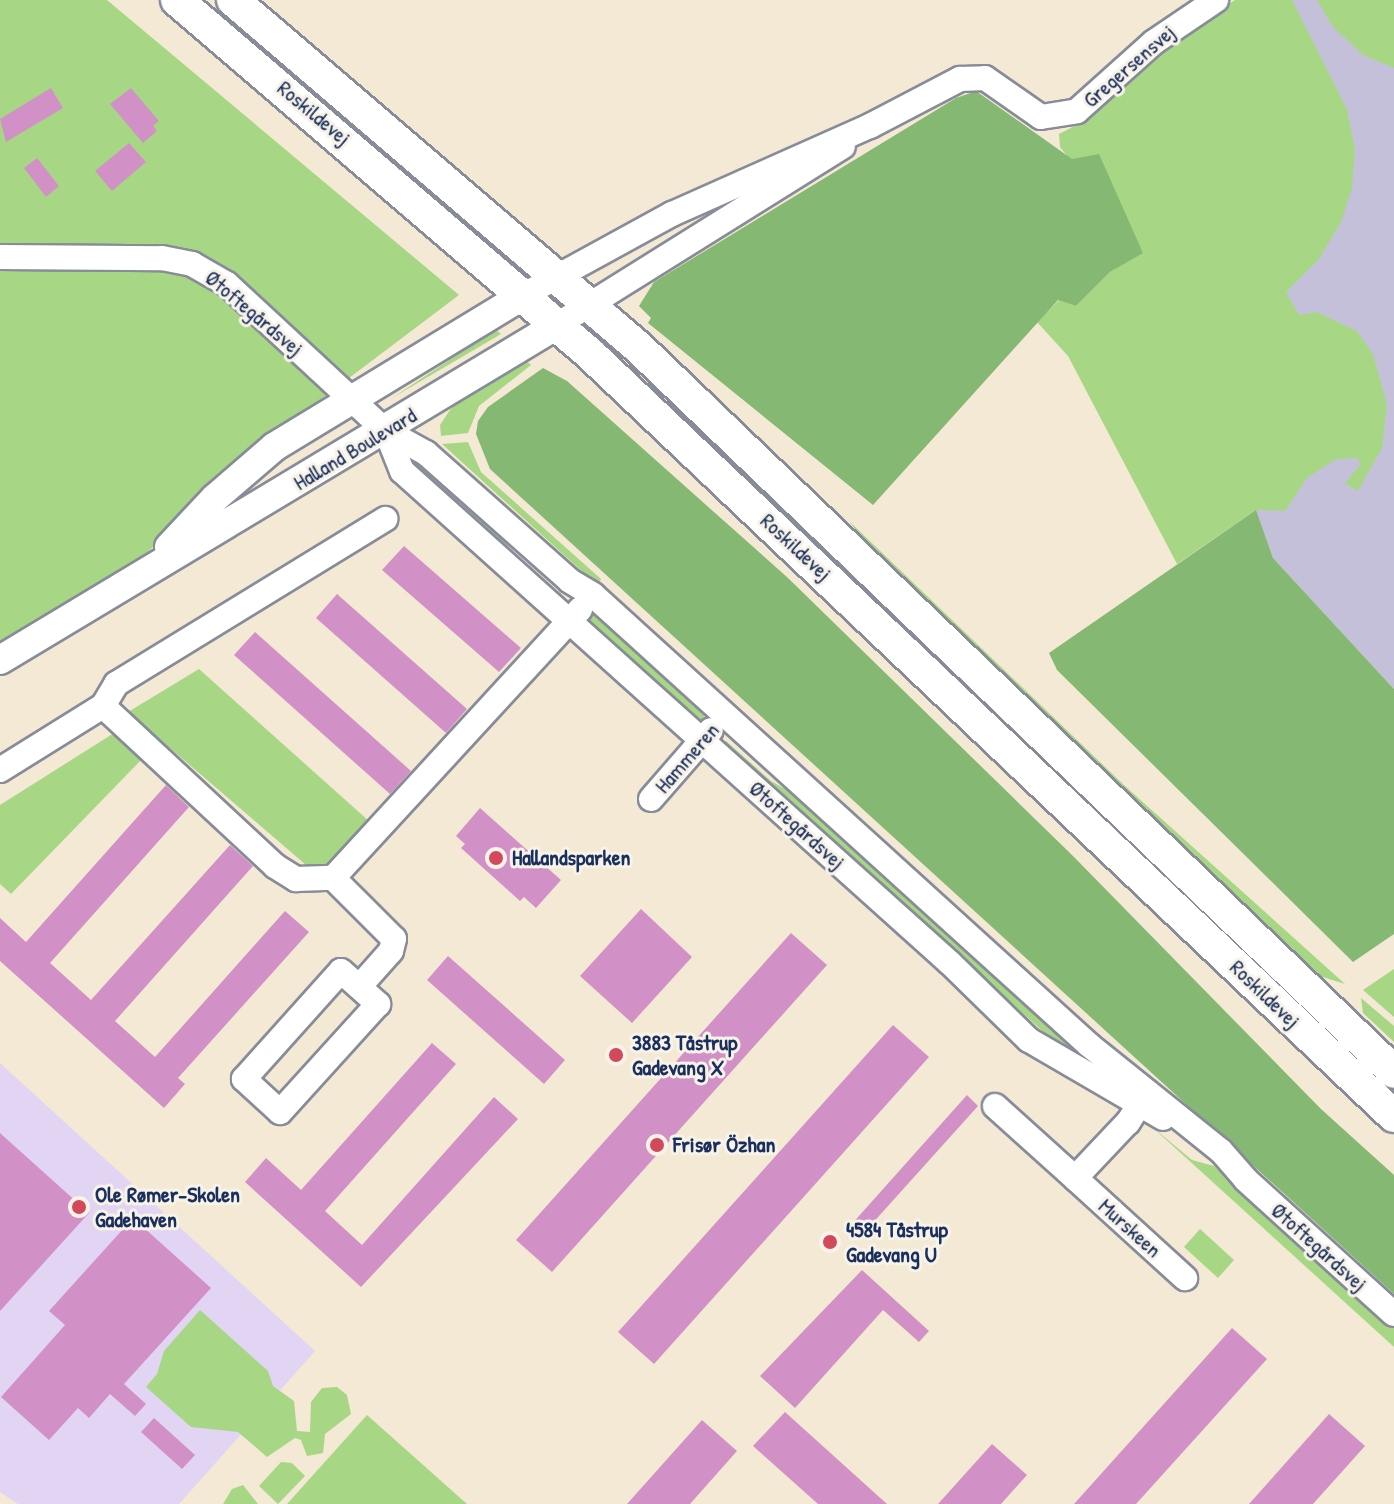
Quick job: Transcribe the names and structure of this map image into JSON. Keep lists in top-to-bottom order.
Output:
{
  "streets": {
    "main road": ["Roskildevej"],
    "street": [
      "Gregersensvej",
      "Øtoftegårdsvej",
      "Halland Boulevard",
      "Hammeren",
      "Murskeen"
    ]
  },
  "crossings": [
    ["Gregersensvej", "Roskildevej"],
    ["Gregersensvej", "Halland Boulevard"],
    ["Roskildevej", "Halland Boulevard"],
    ["Øtoftegårdsvej", "Halland Boulevard"],
    ["Øtoftegårdsvej", "Hammeren"]
  ],
  "places": [
    "Hallandsparken",
    "3883 Tåstrup Gadevang X",
    "Frisør Özhan",
    "Ole Rømer-Skolen Gadehaven",
    "4584 Tåstrup Gadevang U"
  ]
}
